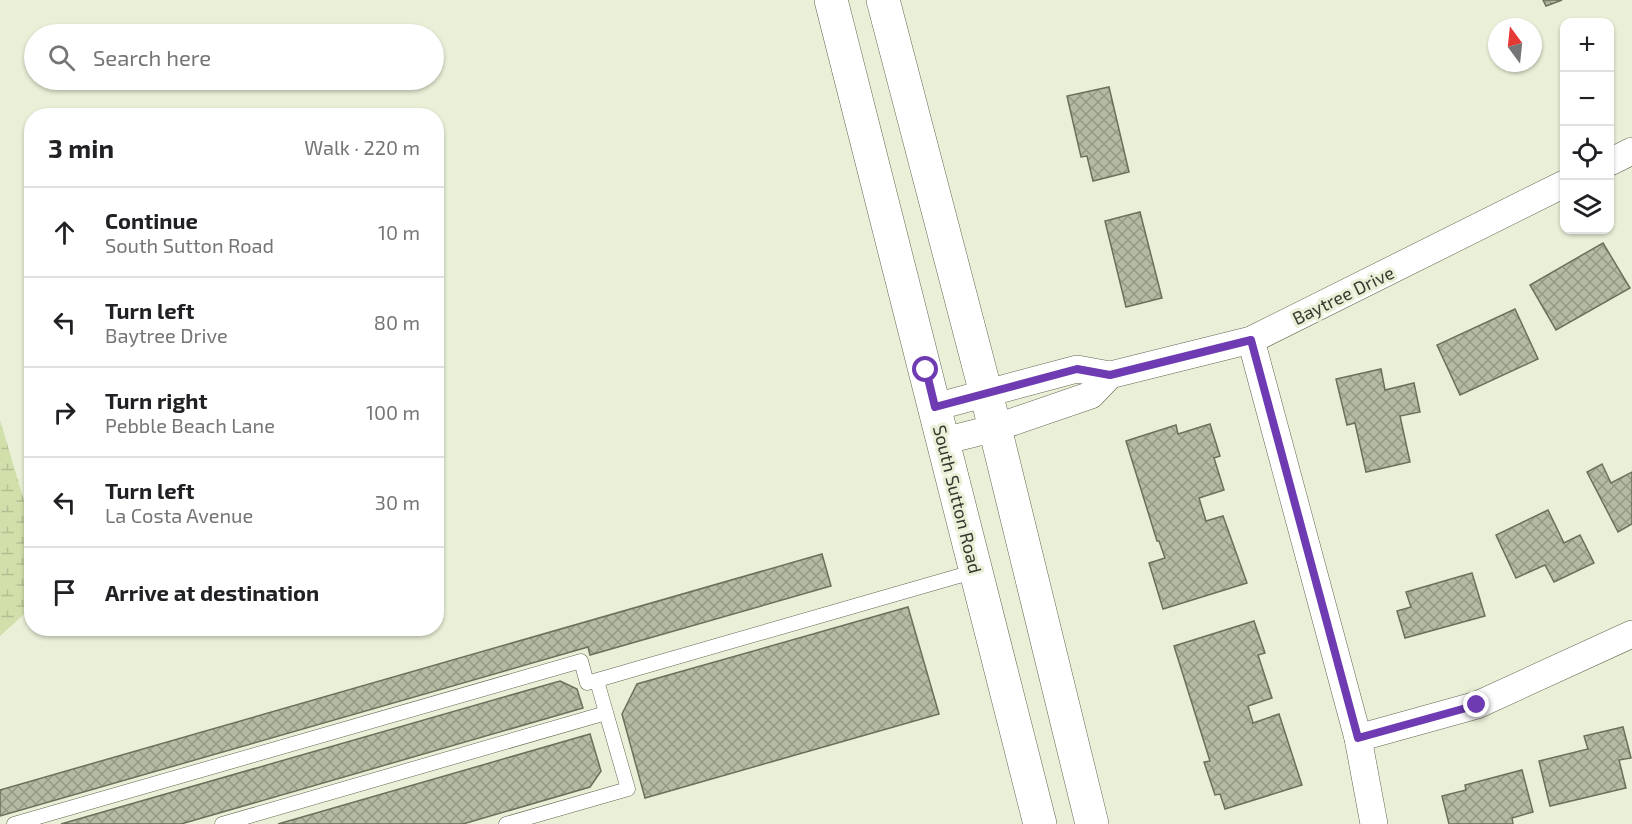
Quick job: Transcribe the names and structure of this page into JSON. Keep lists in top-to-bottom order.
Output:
{
  "streets": {
    "main road": ["South Sutton Road"],
    "street": ["Baytree Drive"]
  },
  "crossings": [
    ["Baytree Drive", "South Sutton Road"]
  ],
  "north": "top",
  "page": {
    "map_buttons": ["+", "−"],
    "search": "Search here",
    "heading": ["3 min", "Walk · 220 m"],
    "list": [
      ["Continue", "South Sutton Road", "10 m"],
      ["Turn left", "Baytree Drive", "80 m"],
      ["Turn right", "Pebble Beach Lane", "100 m"],
      ["Turn left", "La Costa Avenue", "30 m"],
      "Arrive at destination"
    ]
  }
}
